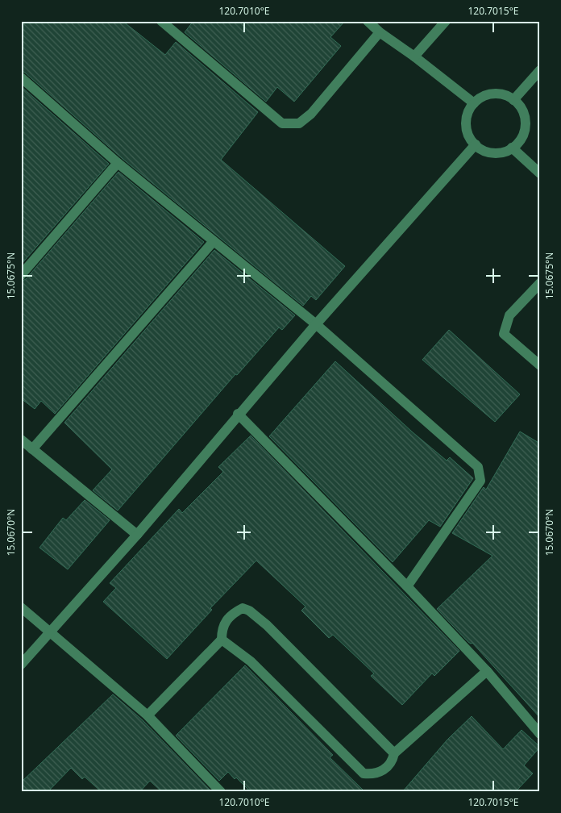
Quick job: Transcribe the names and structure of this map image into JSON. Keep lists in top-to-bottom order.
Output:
{
  "coordinates": [
    "120.7010°E",
    "120.7015°E",
    "15.0675°N",
    "15.0670°N"
  ]
}
